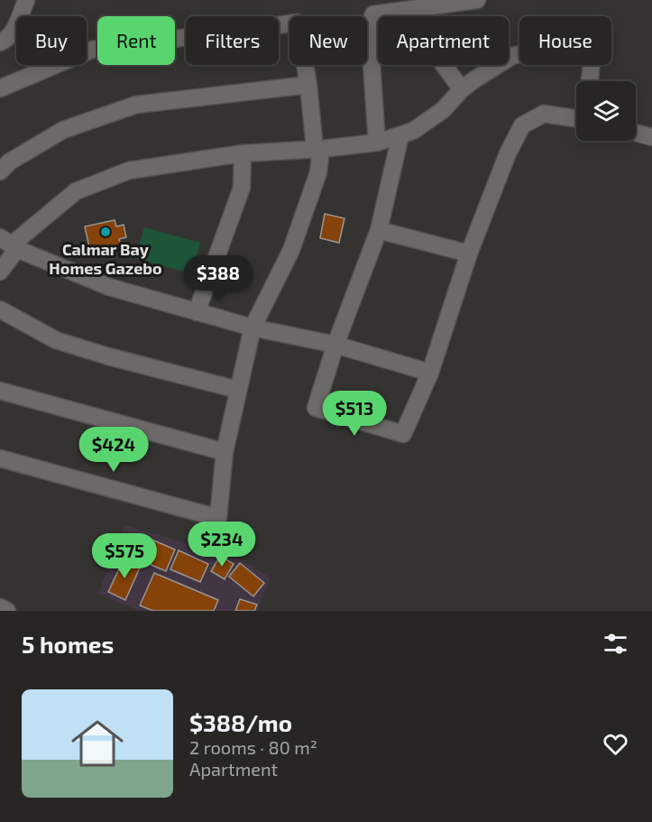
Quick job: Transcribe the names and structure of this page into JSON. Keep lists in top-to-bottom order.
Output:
{
  "places": ["Calmar Bay Homes Gazebo"],
  "page": {
    "chip": [
      "Buy",
      "Rent",
      "Filters",
      "New",
      "Apartment",
      "House"
    ],
    "price": [
      "$388",
      "$513",
      "$424",
      "$234",
      "$575"
    ],
    "heading": "5 homes",
    "list": [
      {
        "name": "$388/mo",
        "note": "2 rooms · 80 m² · Apartment"
      }
    ]
  }
}
